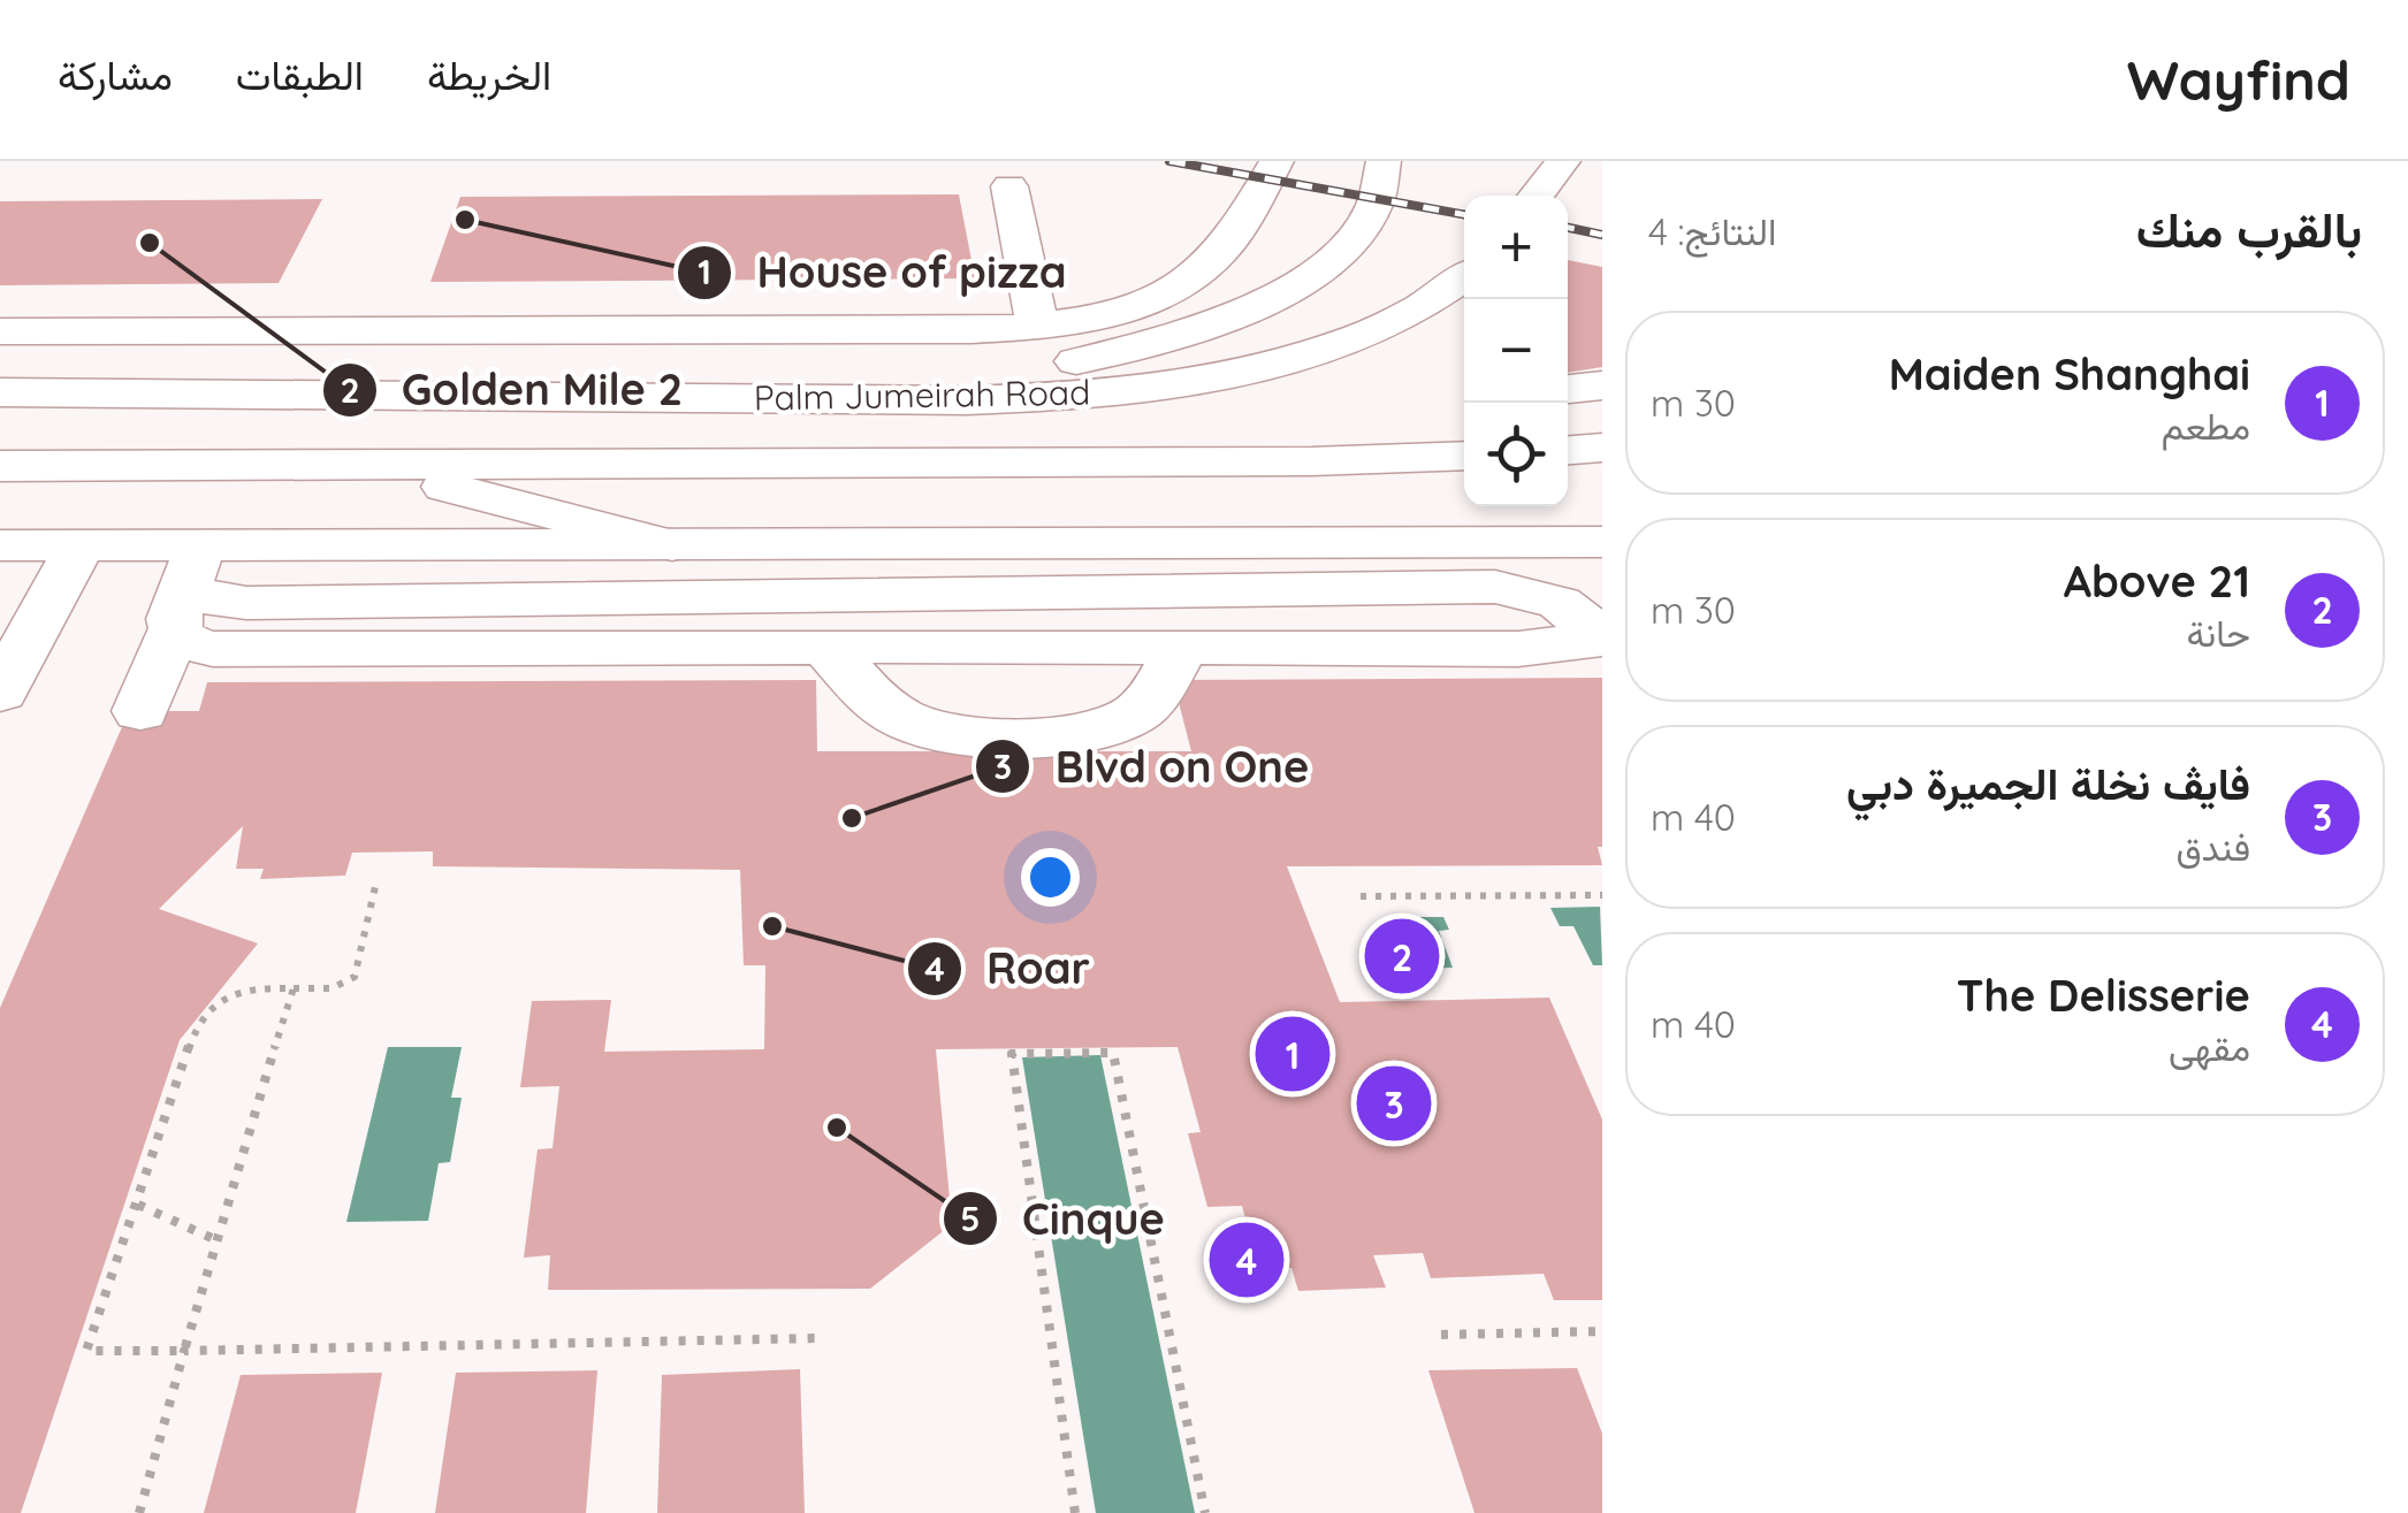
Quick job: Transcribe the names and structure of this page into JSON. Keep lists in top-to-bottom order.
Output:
{
  "streets": {
    "main road": ["Palm Jumeirah Road"]
  },
  "places": [
    "House of pizza",
    "Golden Mile 2",
    "Blvd on One",
    "Roar",
    "Cinque"
  ],
  "page": {
    "header": "Wayfind",
    "nav": ["الخريطة", "الطبقات", "مشاركة"],
    "heading": ["بالقرب منك", "النتائج: 4"],
    "map_buttons": ["+", "−"],
    "list": [
      {
        "mark": "1",
        "name": "Maiden Shanghai",
        "note": "مطعم",
        "value": "30 m"
      },
      {
        "mark": "2",
        "name": "Above 21",
        "note": "حانة",
        "value": "30 m"
      },
      {
        "mark": "3",
        "name": "فايڤ نخلة الجميرة دبي",
        "note": "فندق",
        "value": "40 m"
      },
      {
        "mark": "4",
        "name": "The Delisserie",
        "note": "مقهى",
        "value": "40 m"
      }
    ],
    "pins": [
      "2",
      "1",
      "3",
      "4"
    ]
  }
}
